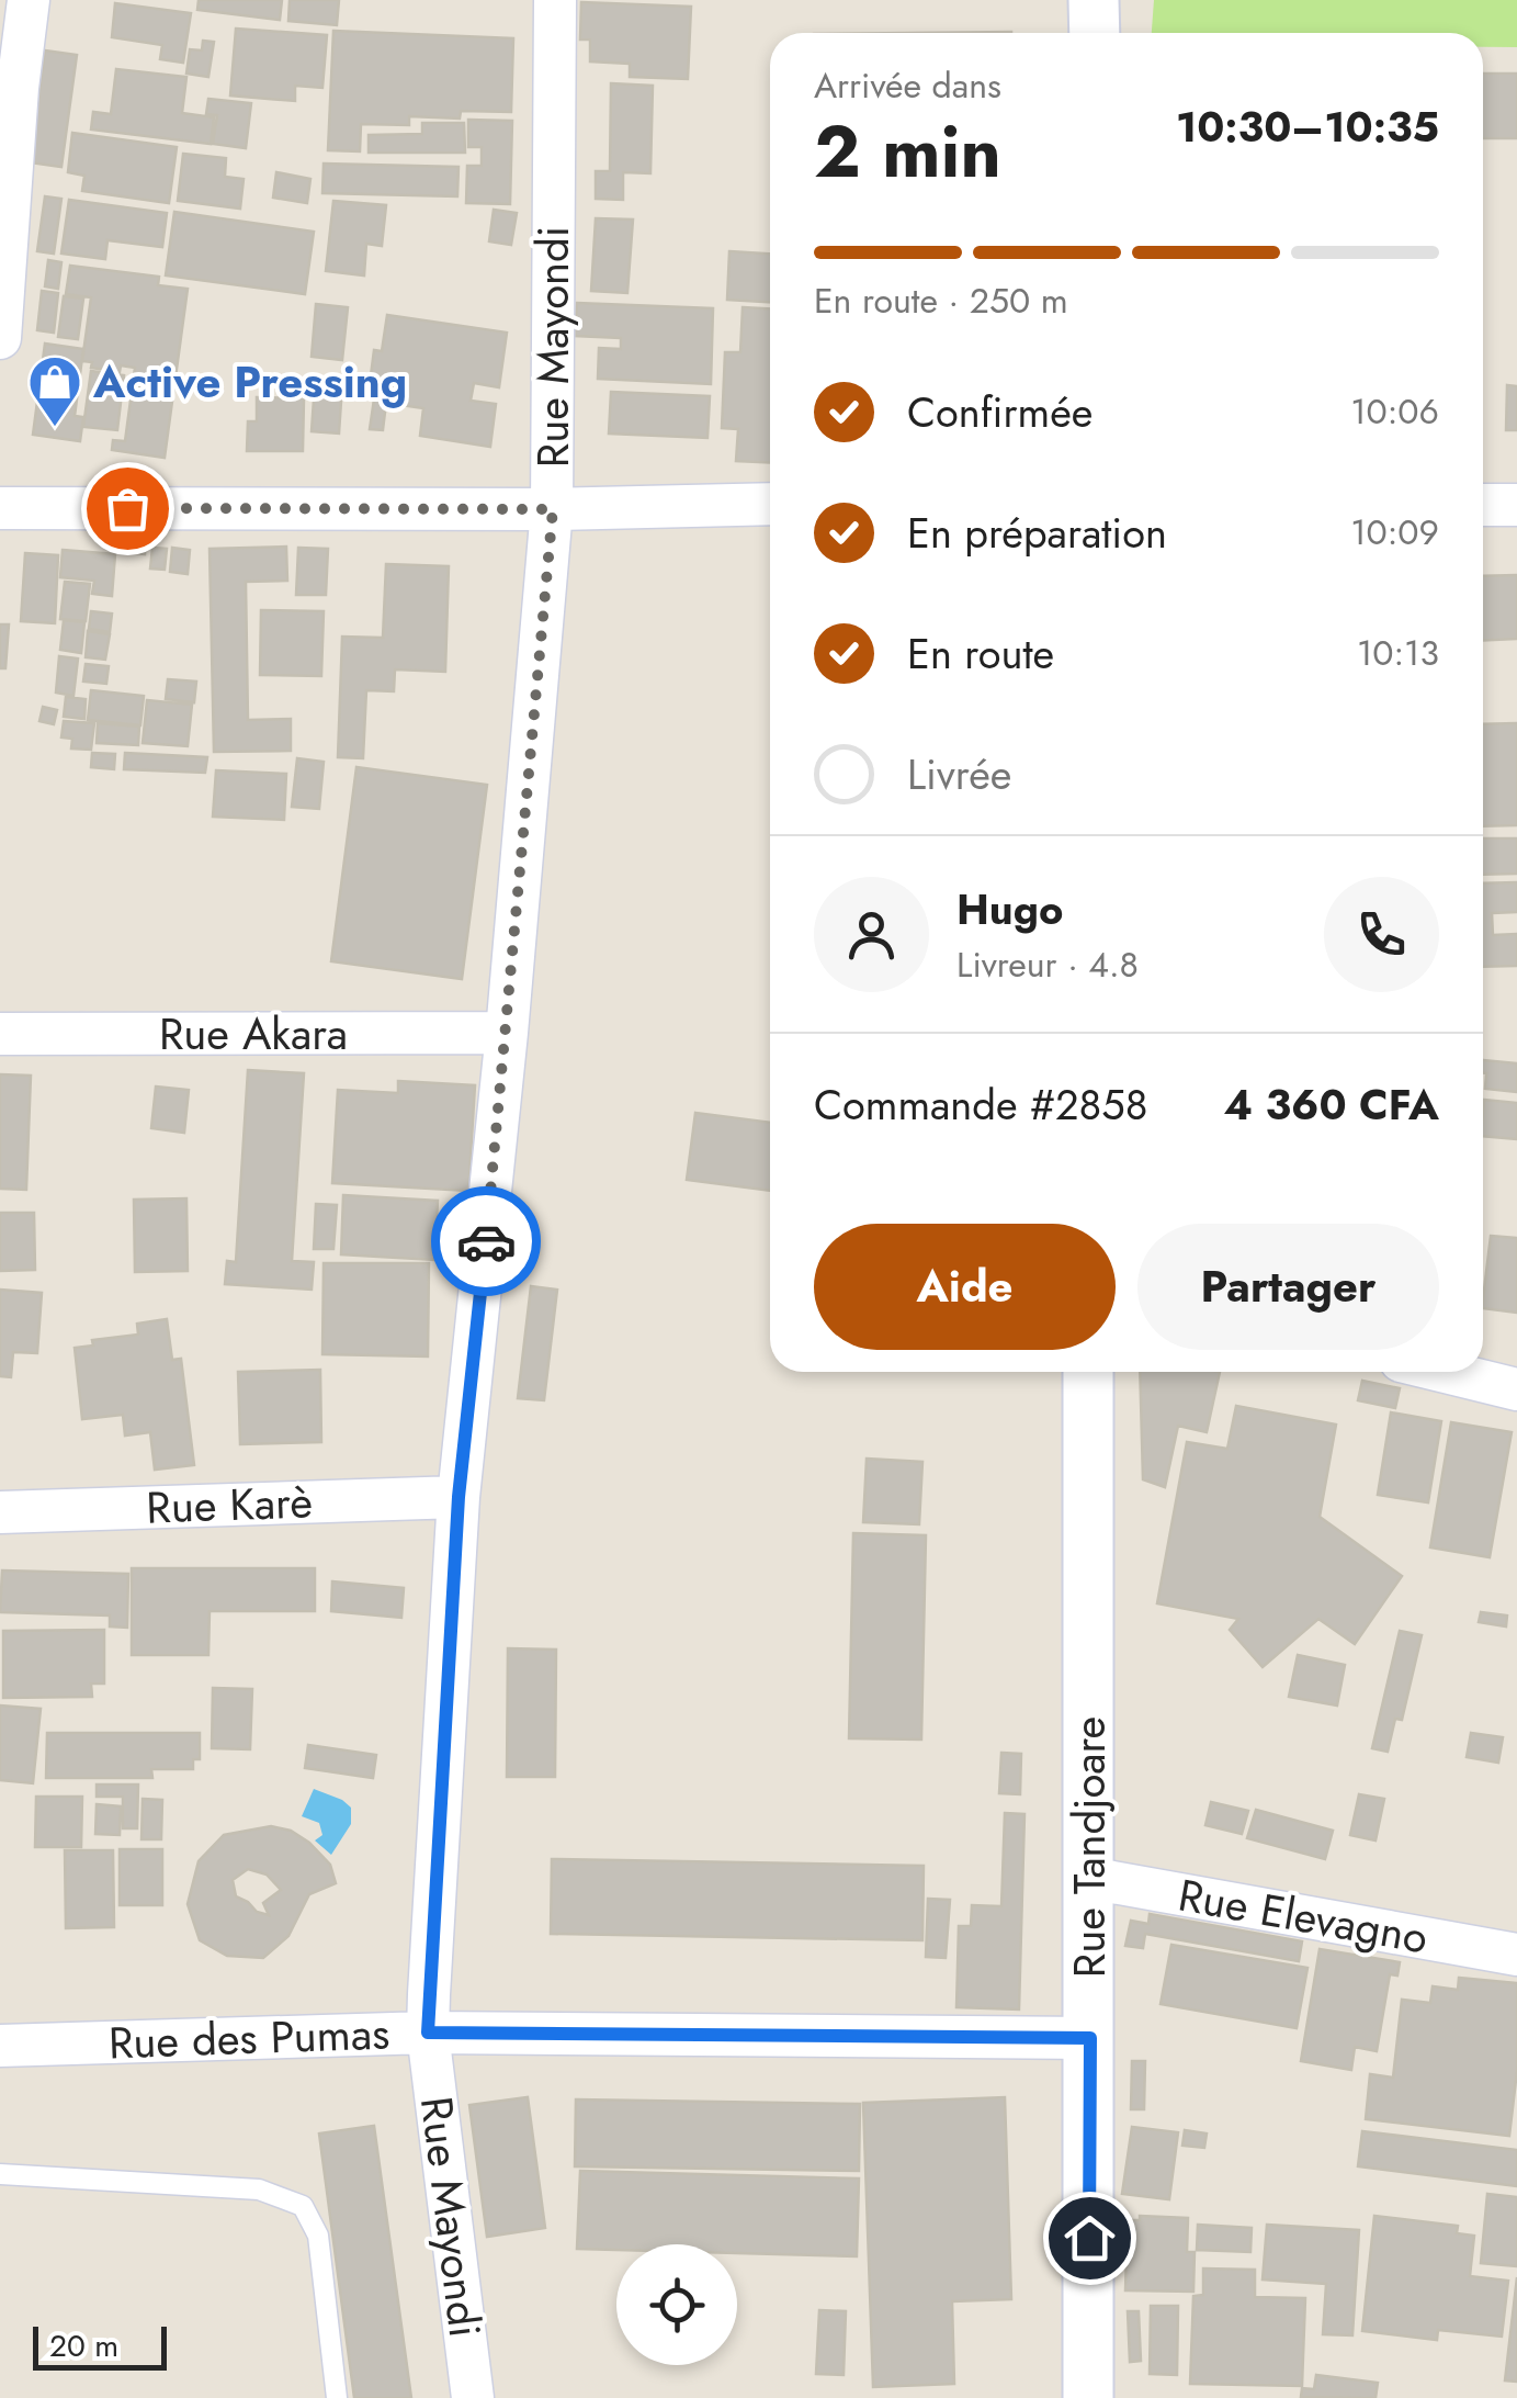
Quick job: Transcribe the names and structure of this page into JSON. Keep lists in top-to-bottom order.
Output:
{
  "streets": {
    "street": [
      "Rue Mayondi",
      "Rue Akara",
      "Rue Karè",
      "Rue Tandjoare",
      "Rue Elevagno",
      "Rue des Pumas"
    ]
  },
  "crossings": [
    ["Rue Mayondi", "Rue Akara"],
    ["Rue Mayondi", "Rue Karè"],
    ["Rue Mayondi", "Rue des Pumas"],
    ["Rue Tandjoare", "Rue Elevagno"],
    ["Rue Tandjoare", "Rue des Pumas"]
  ],
  "places": {
    "shop": ["Active Pressing"]
  },
  "scale_bar": "20 m",
  "page": {
    "heading": ["2 min", "Arrivée dans", "10:30–10:35"],
    "panel": [
      "Hugo",
      "Livreur · 4.8",
      "Commande #2858",
      "4 360 CFA"
    ],
    "bar": "En route · 250 m",
    "list": [
      ["Confirmée", "10:06"],
      ["En préparation", "10:09"],
      ["En route", "10:13"],
      "Livrée"
    ],
    "buttons": ["Aide", "Partager"],
    "scale": "20 m"
  }
}
